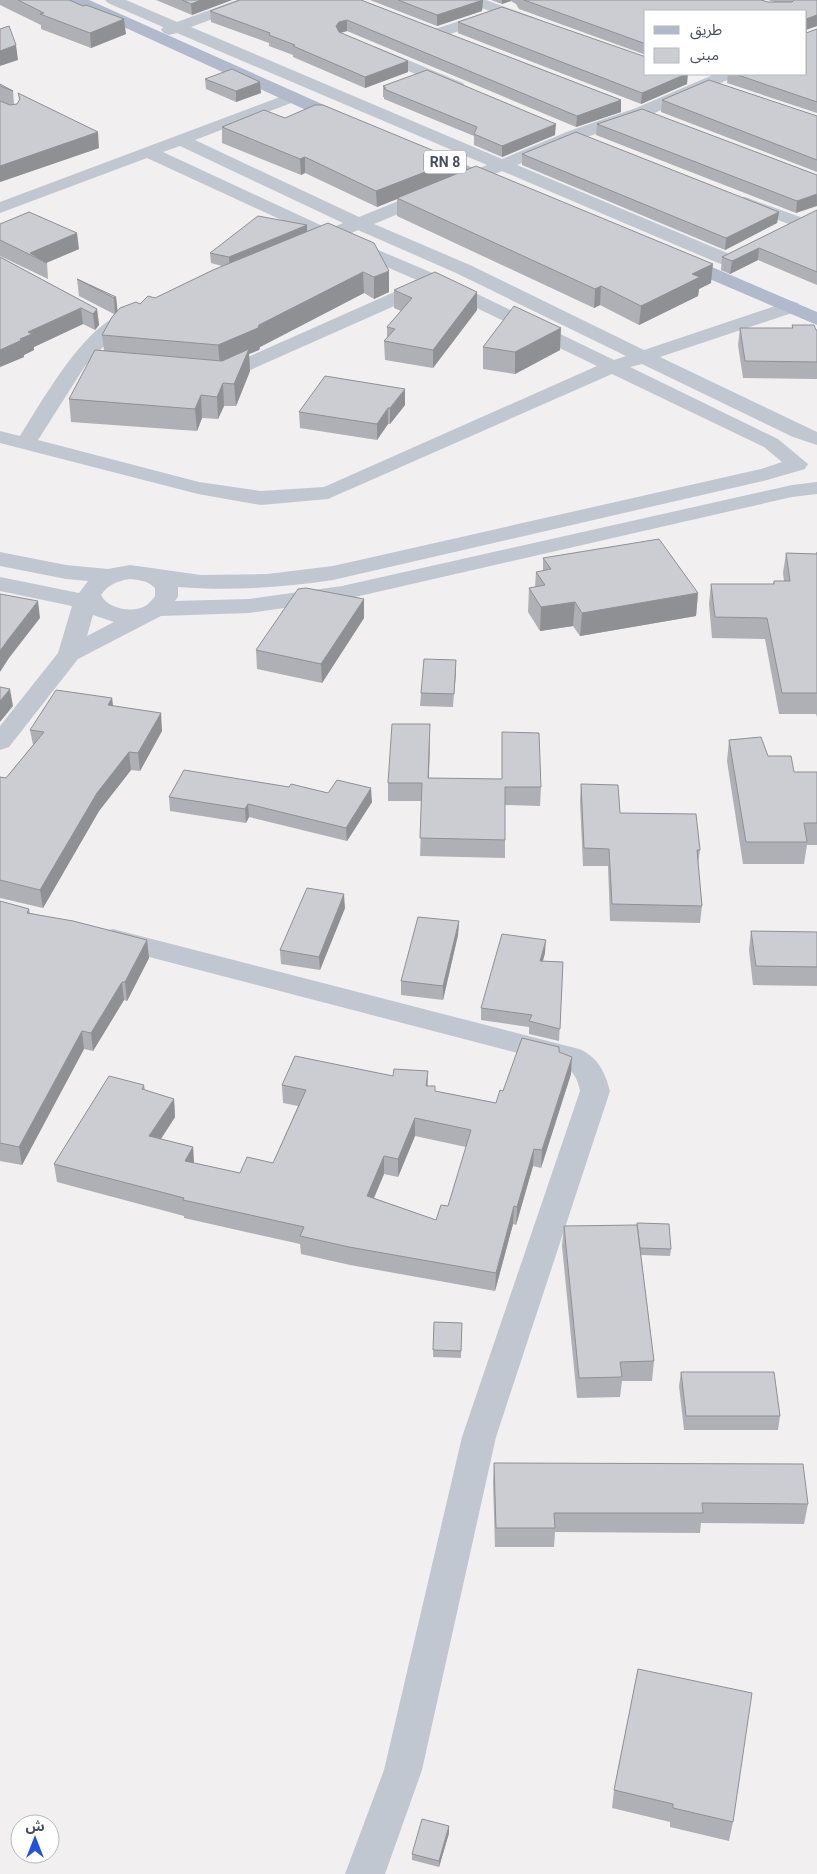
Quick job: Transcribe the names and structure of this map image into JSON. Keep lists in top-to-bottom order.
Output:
{
  "streets": {
    "main road": ["RN 8"]
  },
  "legend": ["طريق", "مبنى"],
  "north": "top"
}
